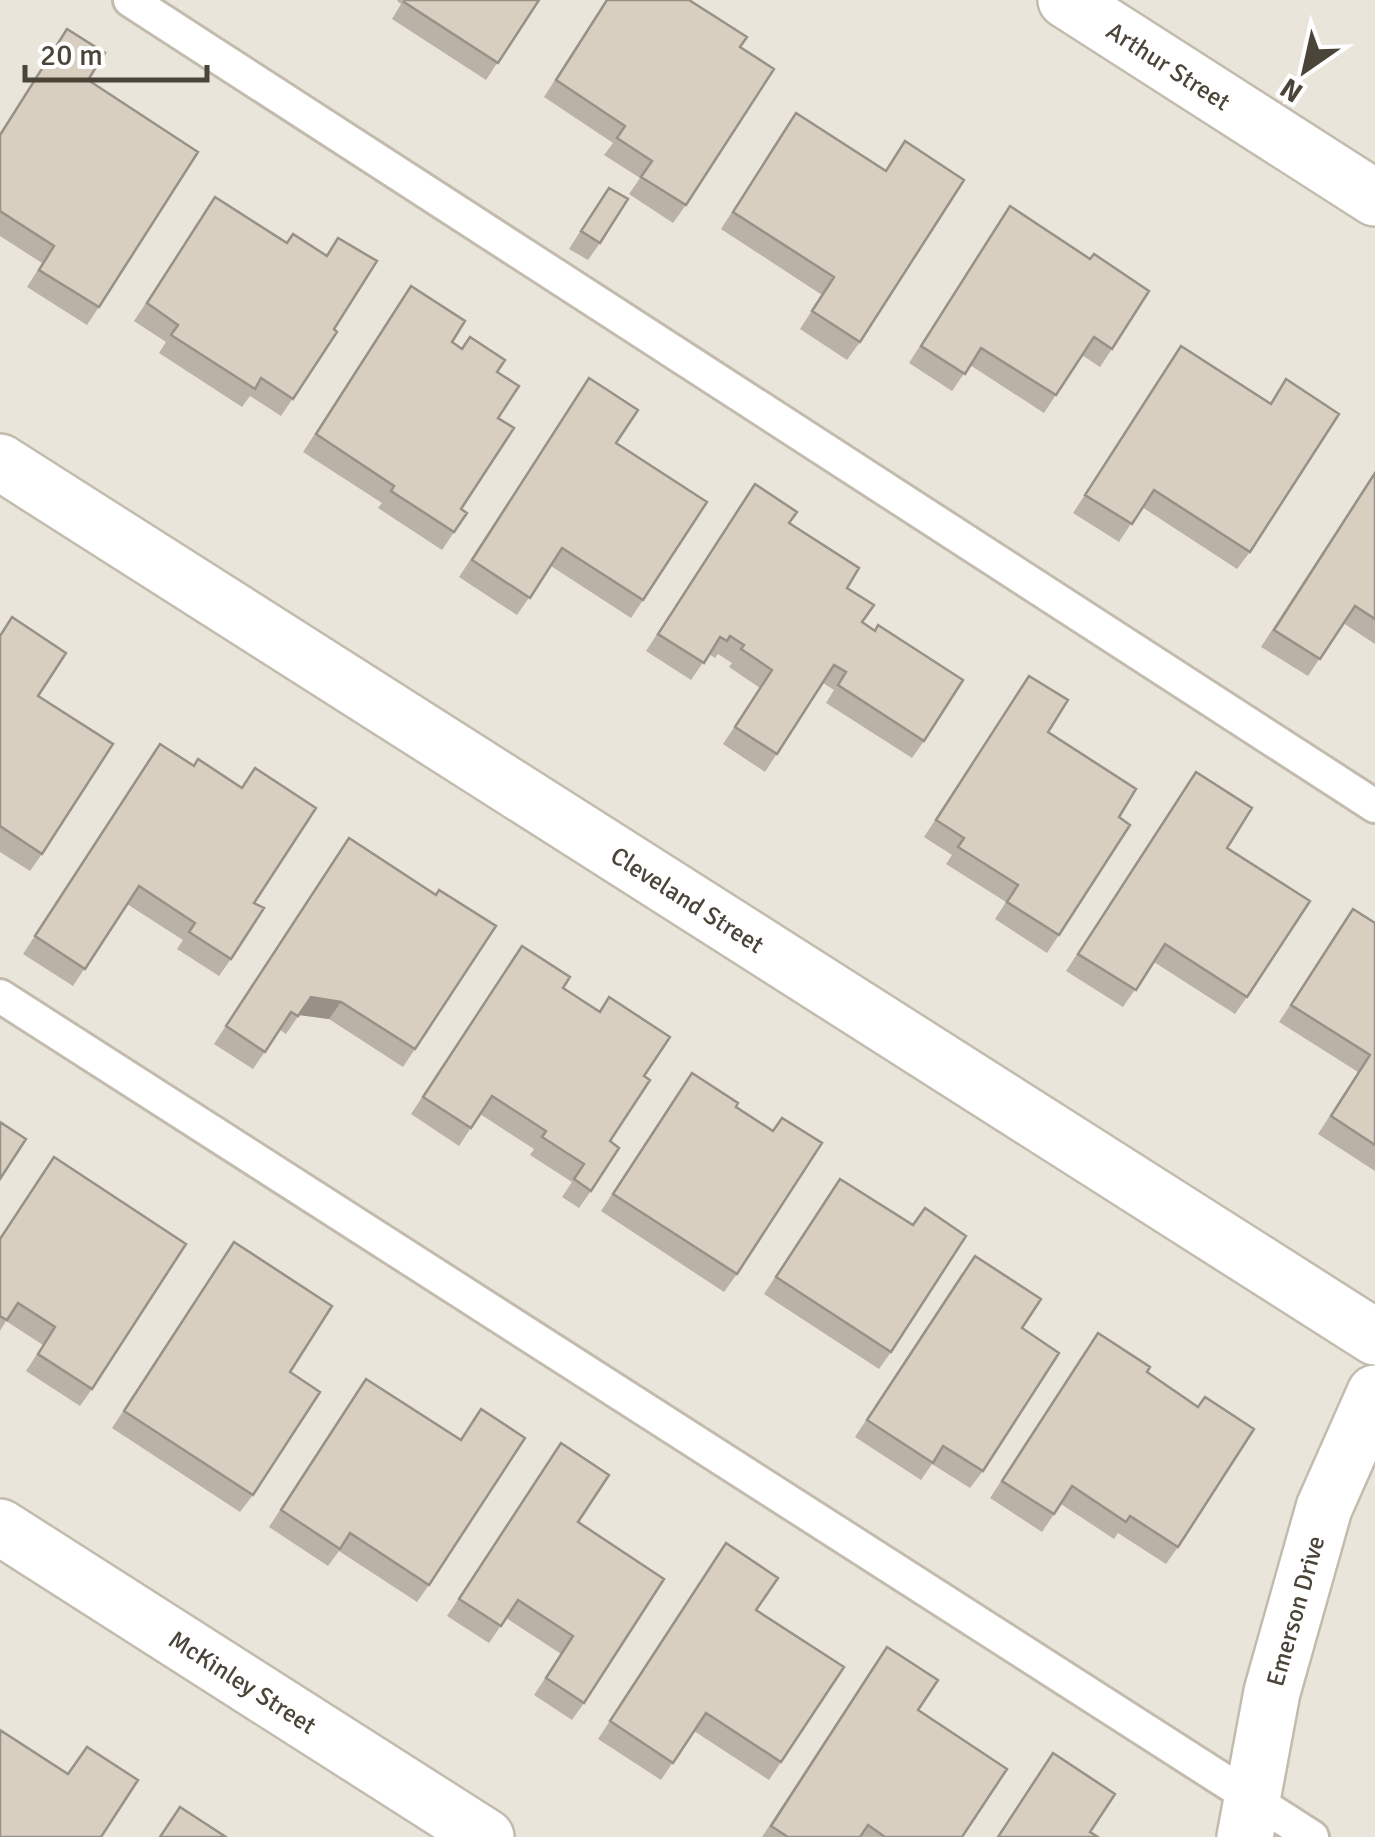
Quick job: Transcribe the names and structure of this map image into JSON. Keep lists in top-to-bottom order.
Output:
{
  "streets": {
    "street": [
      "Arthur Street",
      "Cleveland Street",
      "Emerson Drive",
      "McKinley Street"
    ]
  },
  "scale_bar": "20 m",
  "north": "bottom left"
}
